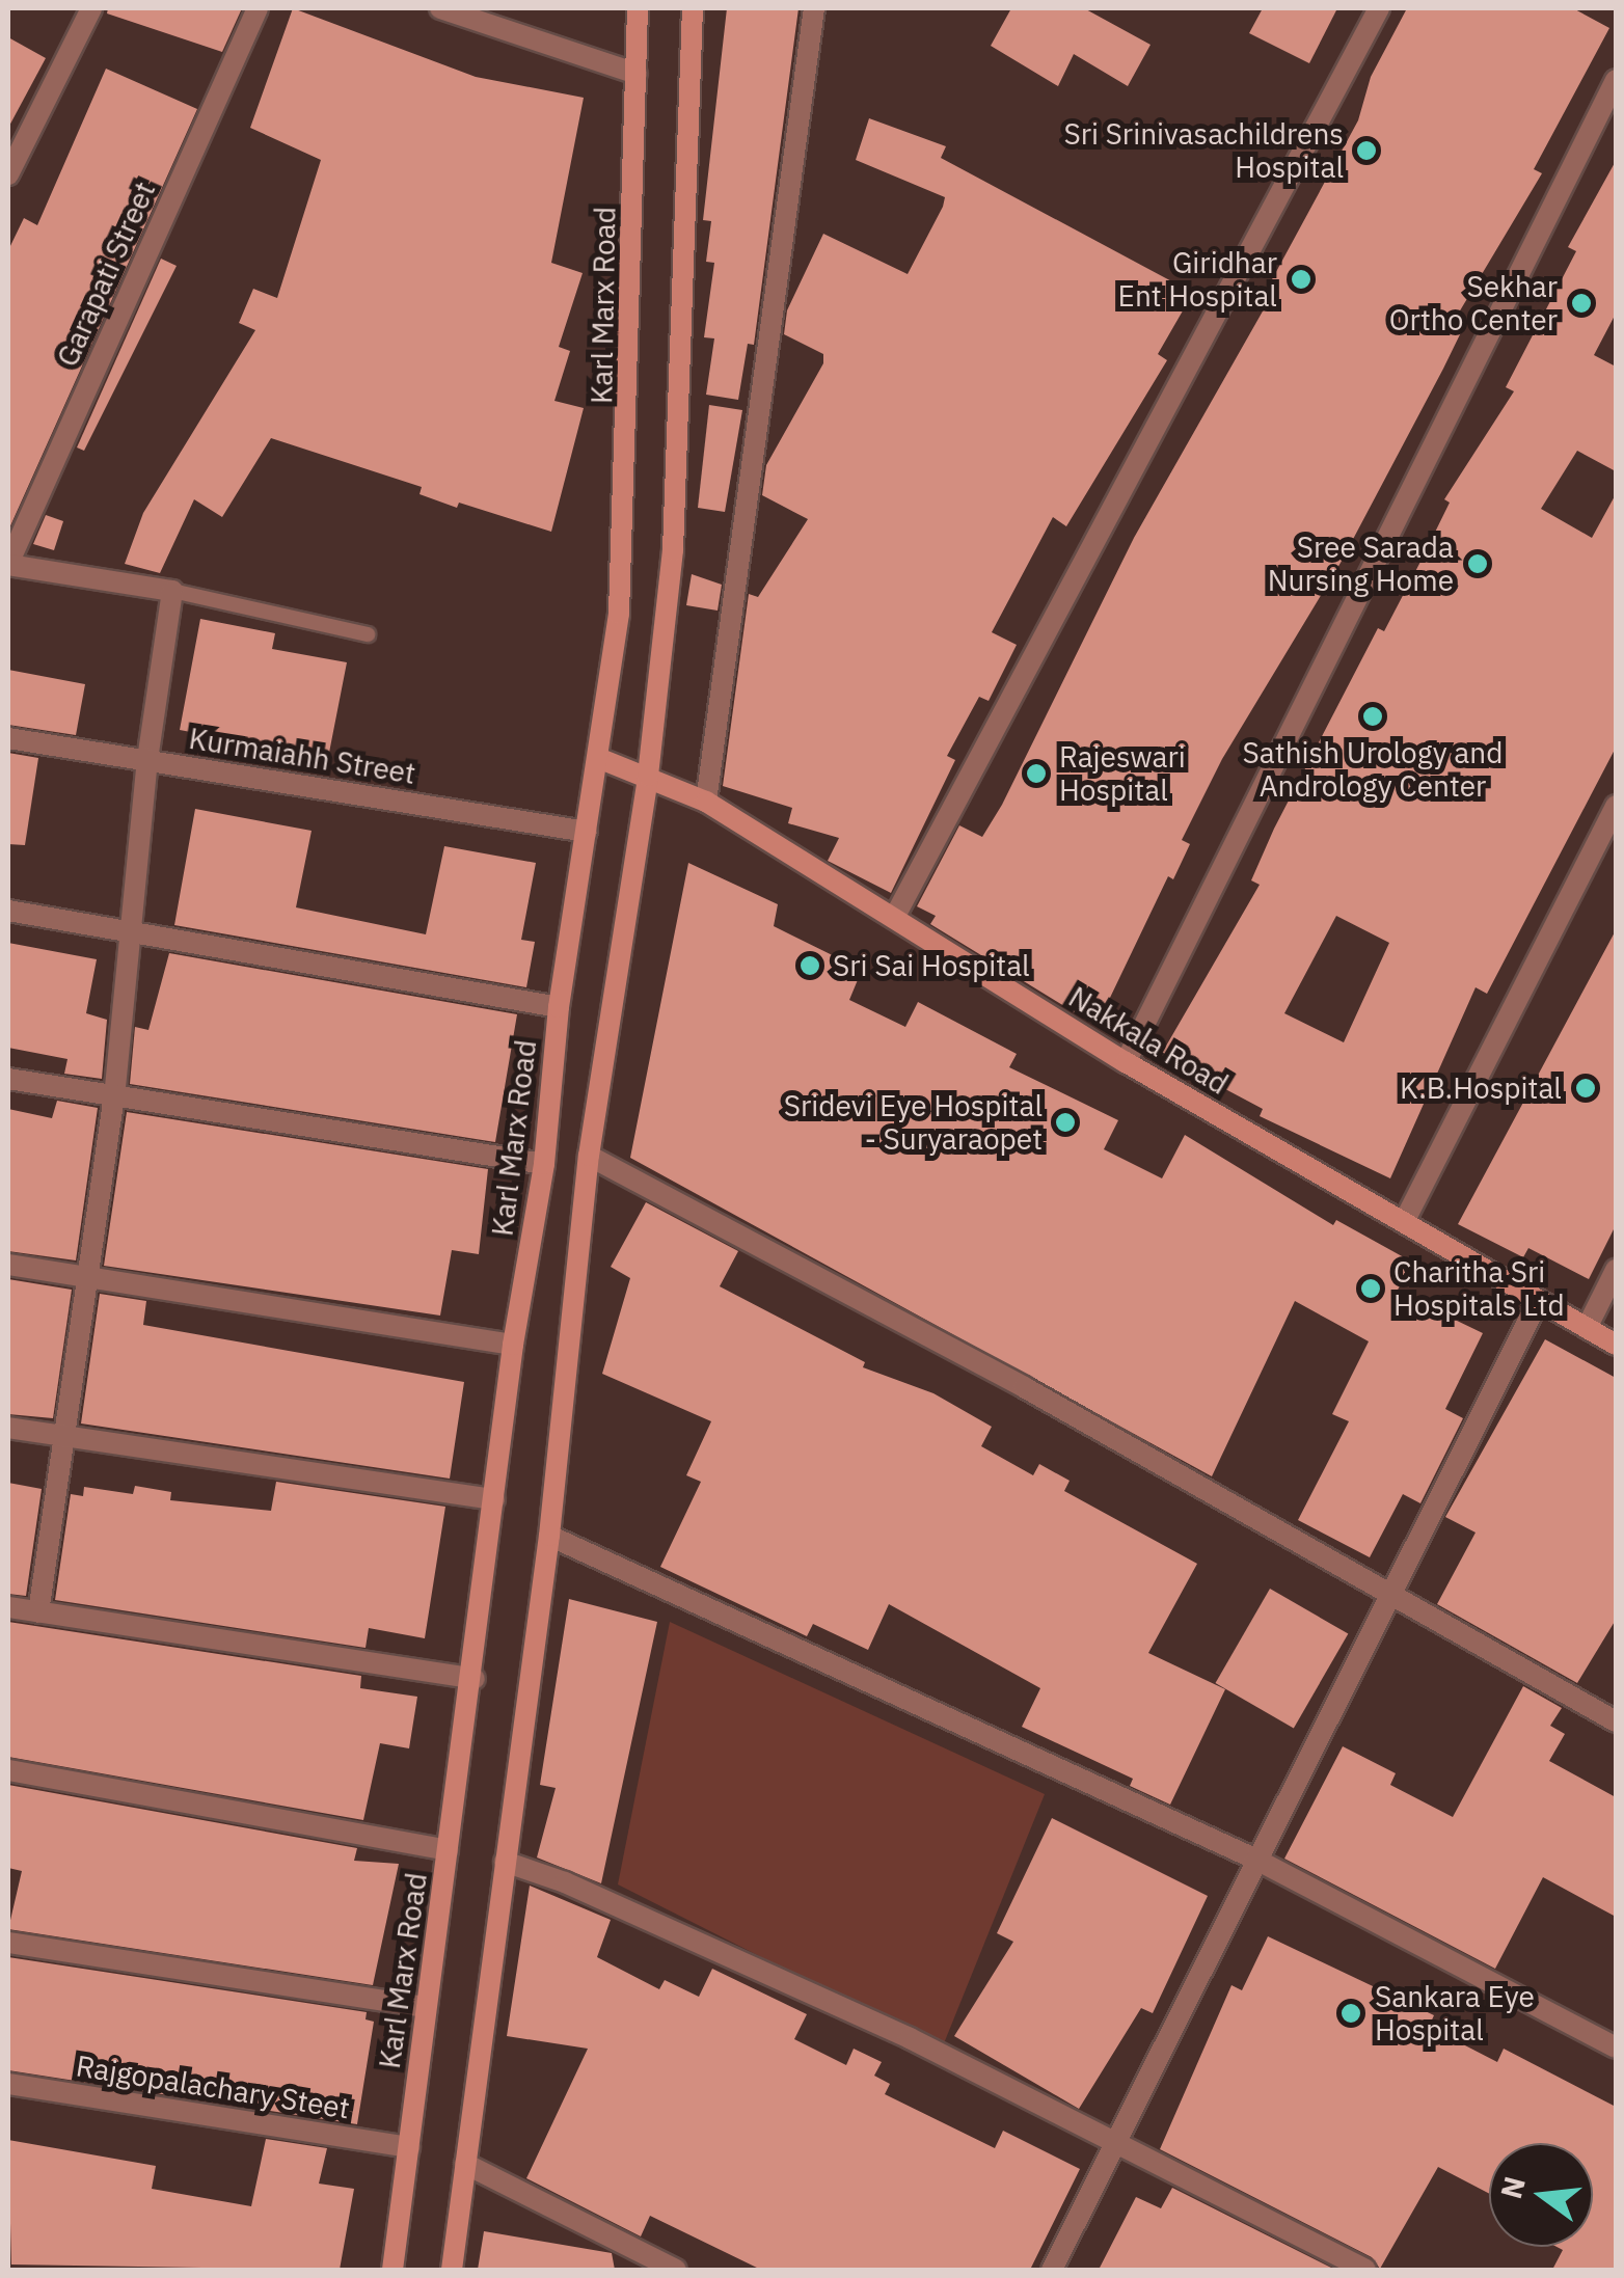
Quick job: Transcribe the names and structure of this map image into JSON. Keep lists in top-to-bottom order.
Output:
{
  "streets": {
    "main road": ["Karl Marx Road", "Nakkala Road"],
    "street": ["Garapati Street", "Kurmaiahh Street", "Rajgopalachary Steet"]
  },
  "crossings": [
    ["Karl Marx Road", "Kurmaiahh Street"],
    ["Karl Marx Road", "Nakkala Road"],
    ["Karl Marx Road", "Rajgopalachary Steet"]
  ],
  "places": [
    "Sri Srinivasachildrens Hospital",
    "Giridhar Ent Hospital",
    "Sekhar Ortho Center",
    "Sree Sarada Nursing Home",
    "Sathish Urology and Andrology Center",
    "Rajeswari Hospital",
    "Sri Sai Hospital",
    "K.B.Hospital",
    "Sridevi Eye Hospital - Suryaraopet",
    "Charitha Sri Hospitals Ltd",
    "Sankara Eye Hospital"
  ],
  "north": "left"
}
